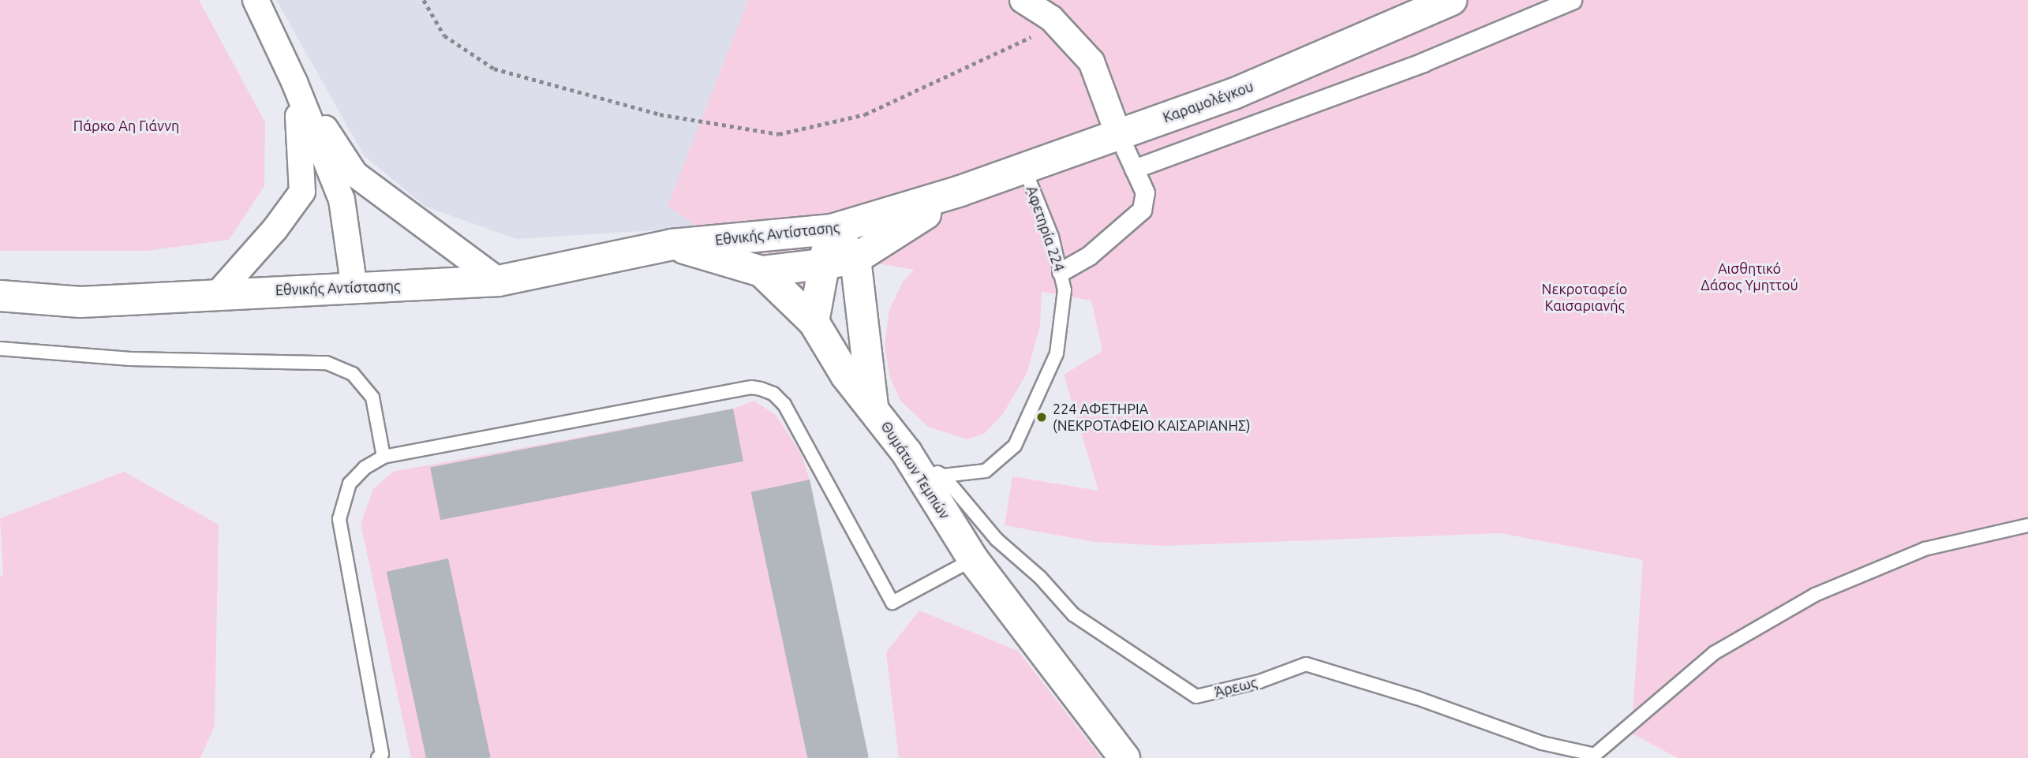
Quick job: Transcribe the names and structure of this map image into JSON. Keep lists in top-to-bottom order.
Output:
{
  "streets": {
    "main road": ["Καραμολέγκου", "Εθνικής Αντίστασης", "Θυμάτων Τεμπών"],
    "lane": ["Αφετηρία 224", "Άρεως"]
  },
  "crossings": [
    ["Καραμολέγκου", "Αφετηρία 224"],
    ["Καραμολέγκου", "Εθνικής Αντίστασης"],
    ["Αφετηρία 224", "Άρεως"],
    ["Εθνικής Αντίστασης", "Θυμάτων Τεμπών"]
  ],
  "parks": ["Πάρκο Αη Γιάννη", "Αισθητικό Δάσος Υμηττού", "Νεκροταφείο Καισαριανής"],
  "places": ["224 ΑΦΕΤΗΡΙΑ (ΝΕΚΡΟΤΑΦΕΙΟ ΚΑΙΣΑΡΙΑΝΗΣ)"]
}
